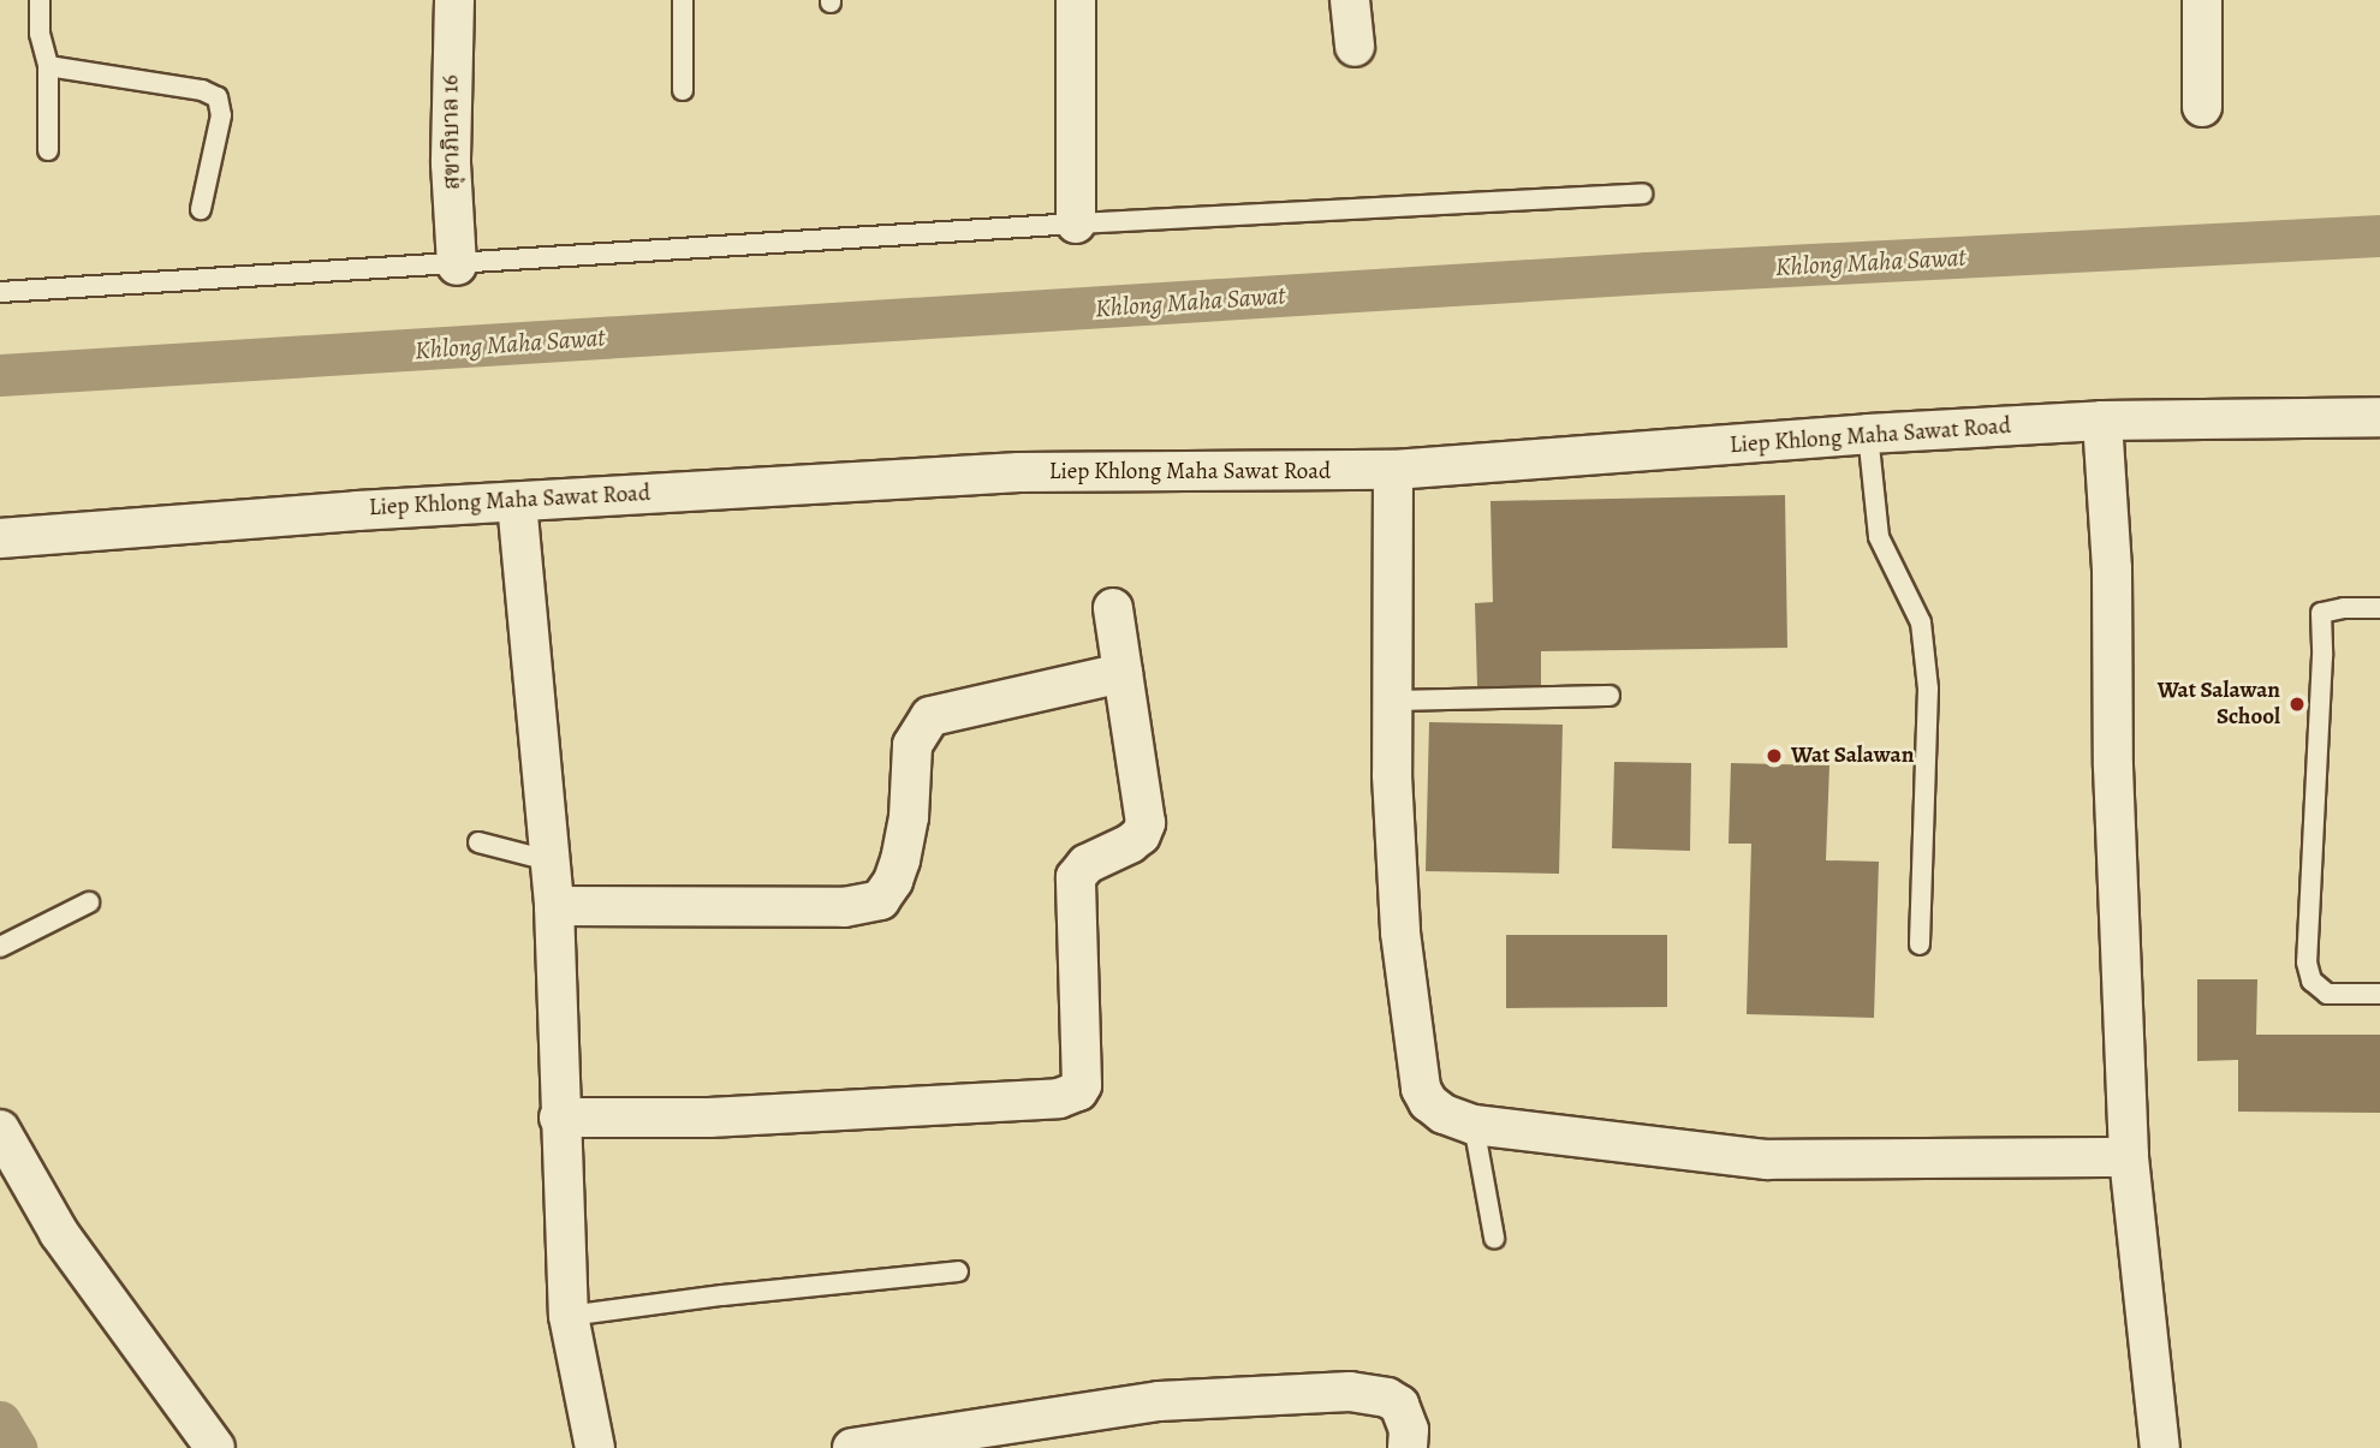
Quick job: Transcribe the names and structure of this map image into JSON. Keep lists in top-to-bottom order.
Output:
{
  "streets": {
    "street": ["สุขาภิบาล 16", "Liep Khlong Maha Sawat Road"]
  },
  "water": ["Khlong Maha Sawat"],
  "places": ["Wat Salawan School", "Wat Salawan"]
}
